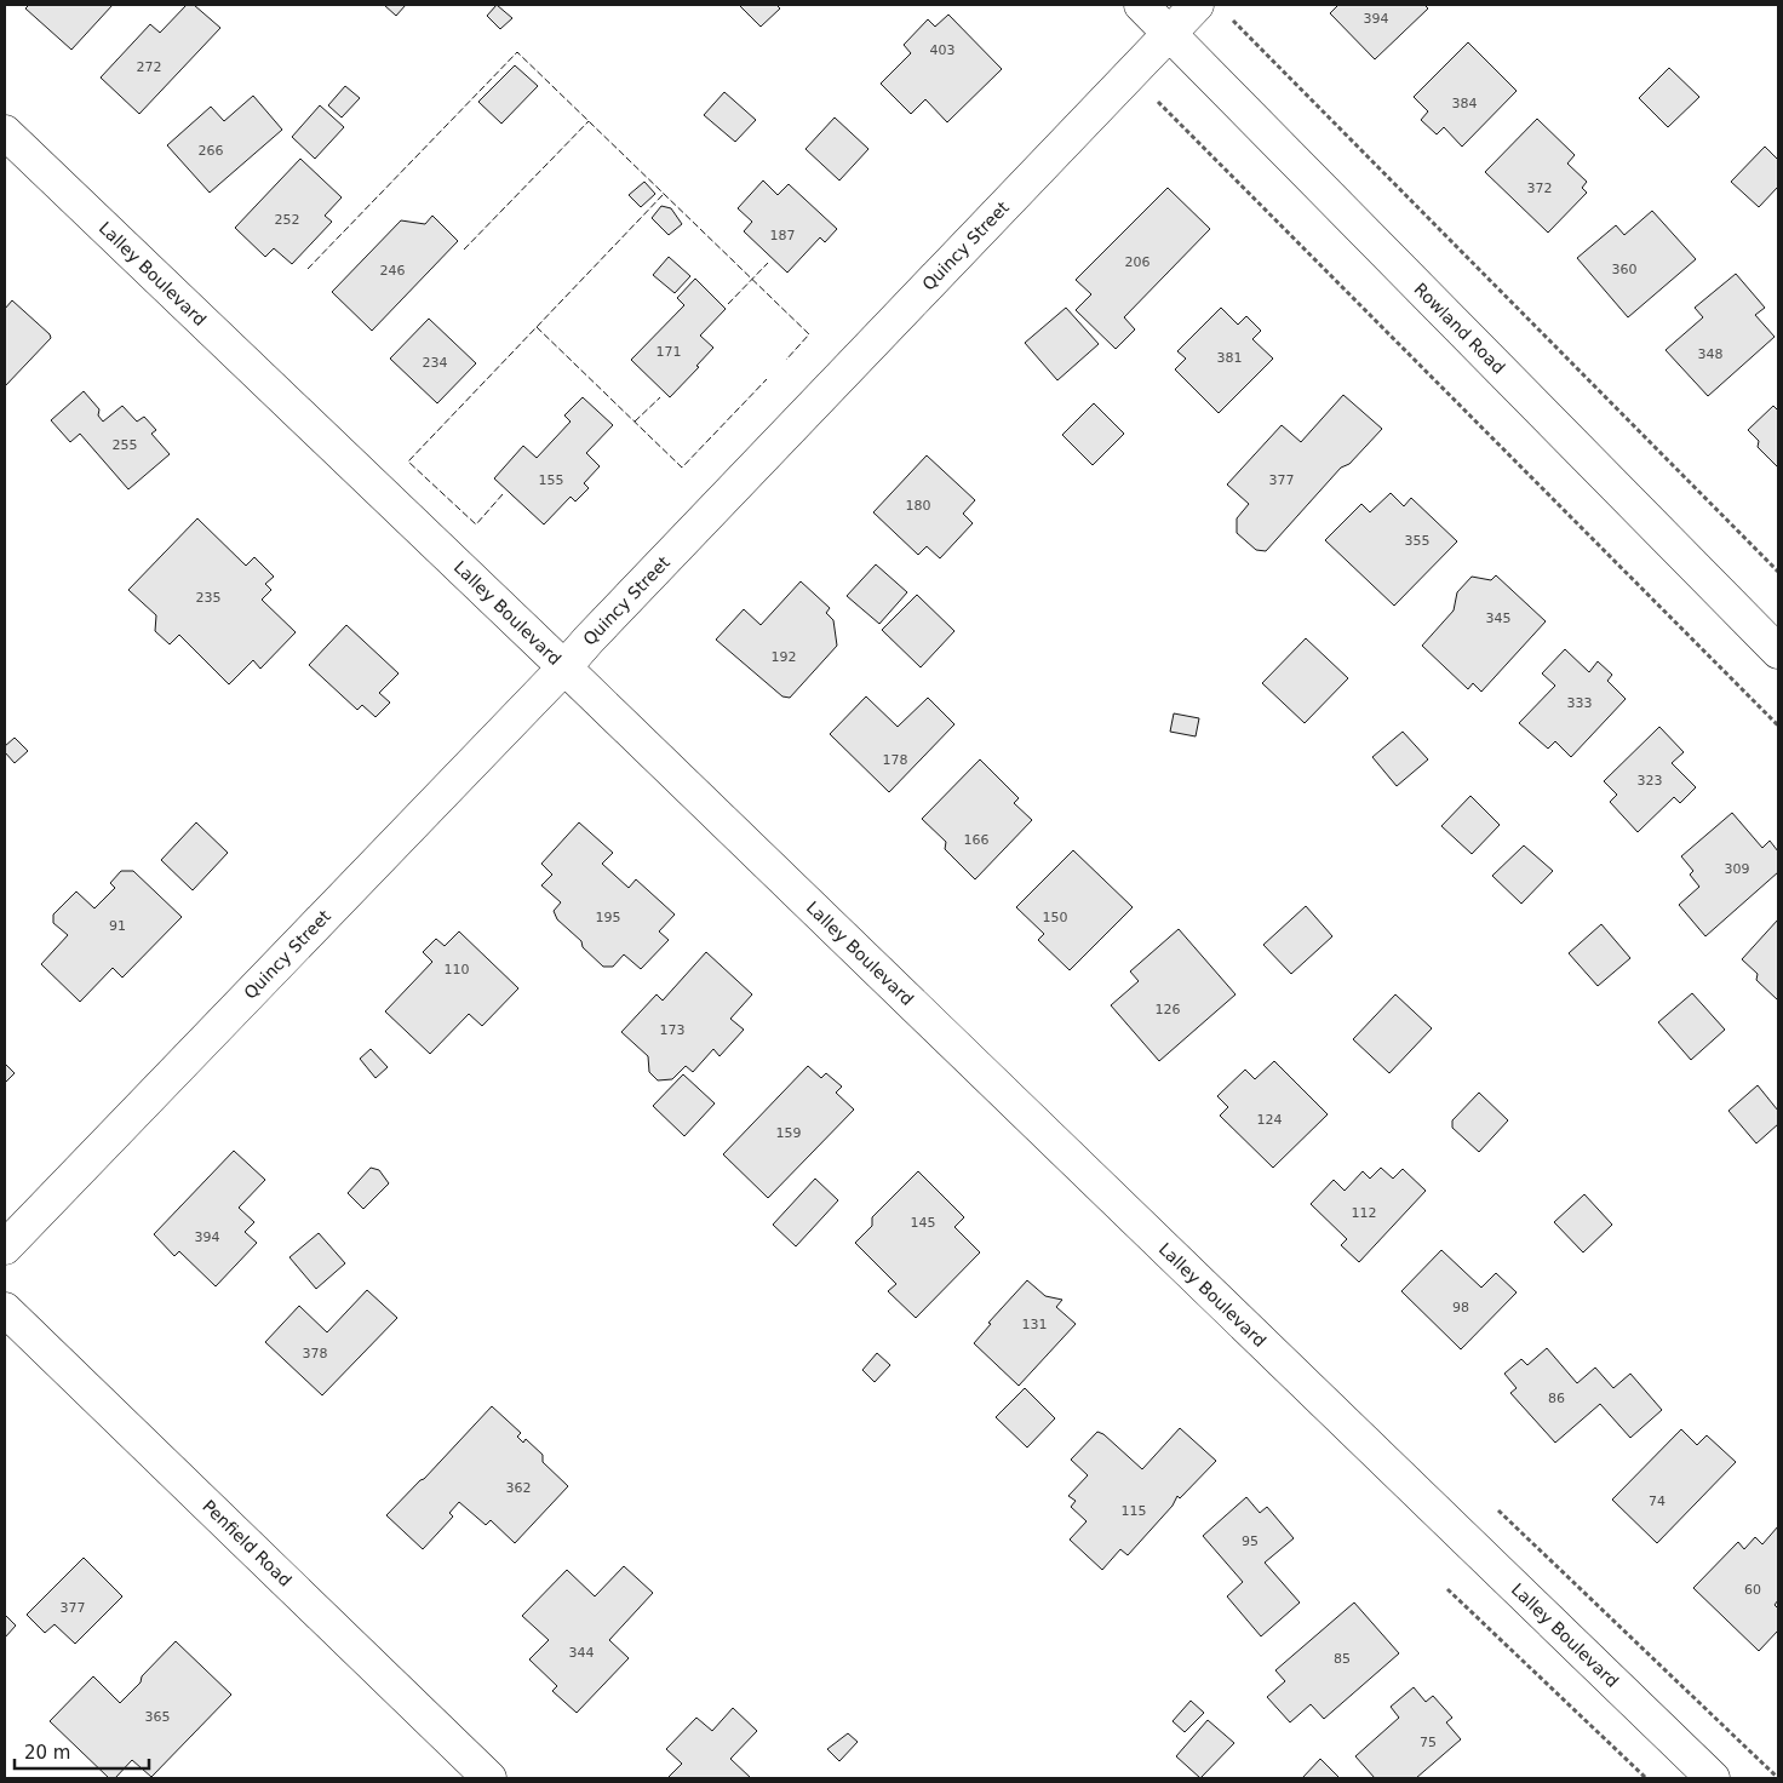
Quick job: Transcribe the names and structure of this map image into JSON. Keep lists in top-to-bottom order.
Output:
{
  "streets": {
    "street": [
      "Quincy Street",
      "Lalley Boulevard",
      "Rowland Road",
      "Penfield Road"
    ]
  },
  "crossings": [
    ["Quincy Street", "Lalley Boulevard"],
    ["Quincy Street", "Rowland Road"]
  ],
  "house_numbers": [
    "394",
    "403",
    "272",
    "384",
    "266",
    "372",
    "252",
    "187",
    "206",
    "360",
    "246",
    "171",
    "348",
    "381",
    "234",
    "255",
    "155",
    "377",
    "180",
    "355",
    "235",
    "345",
    "192",
    "333",
    "178",
    "323",
    "166",
    "309",
    "195",
    "150",
    "91",
    "110",
    "126",
    "173",
    "124",
    "159",
    "112",
    "145",
    "394",
    "98",
    "131",
    "378",
    "86",
    "362",
    "74",
    "115",
    "95",
    "60",
    "377",
    "344",
    "85",
    "365",
    "75"
  ],
  "scale_bar": "20 m"
}
